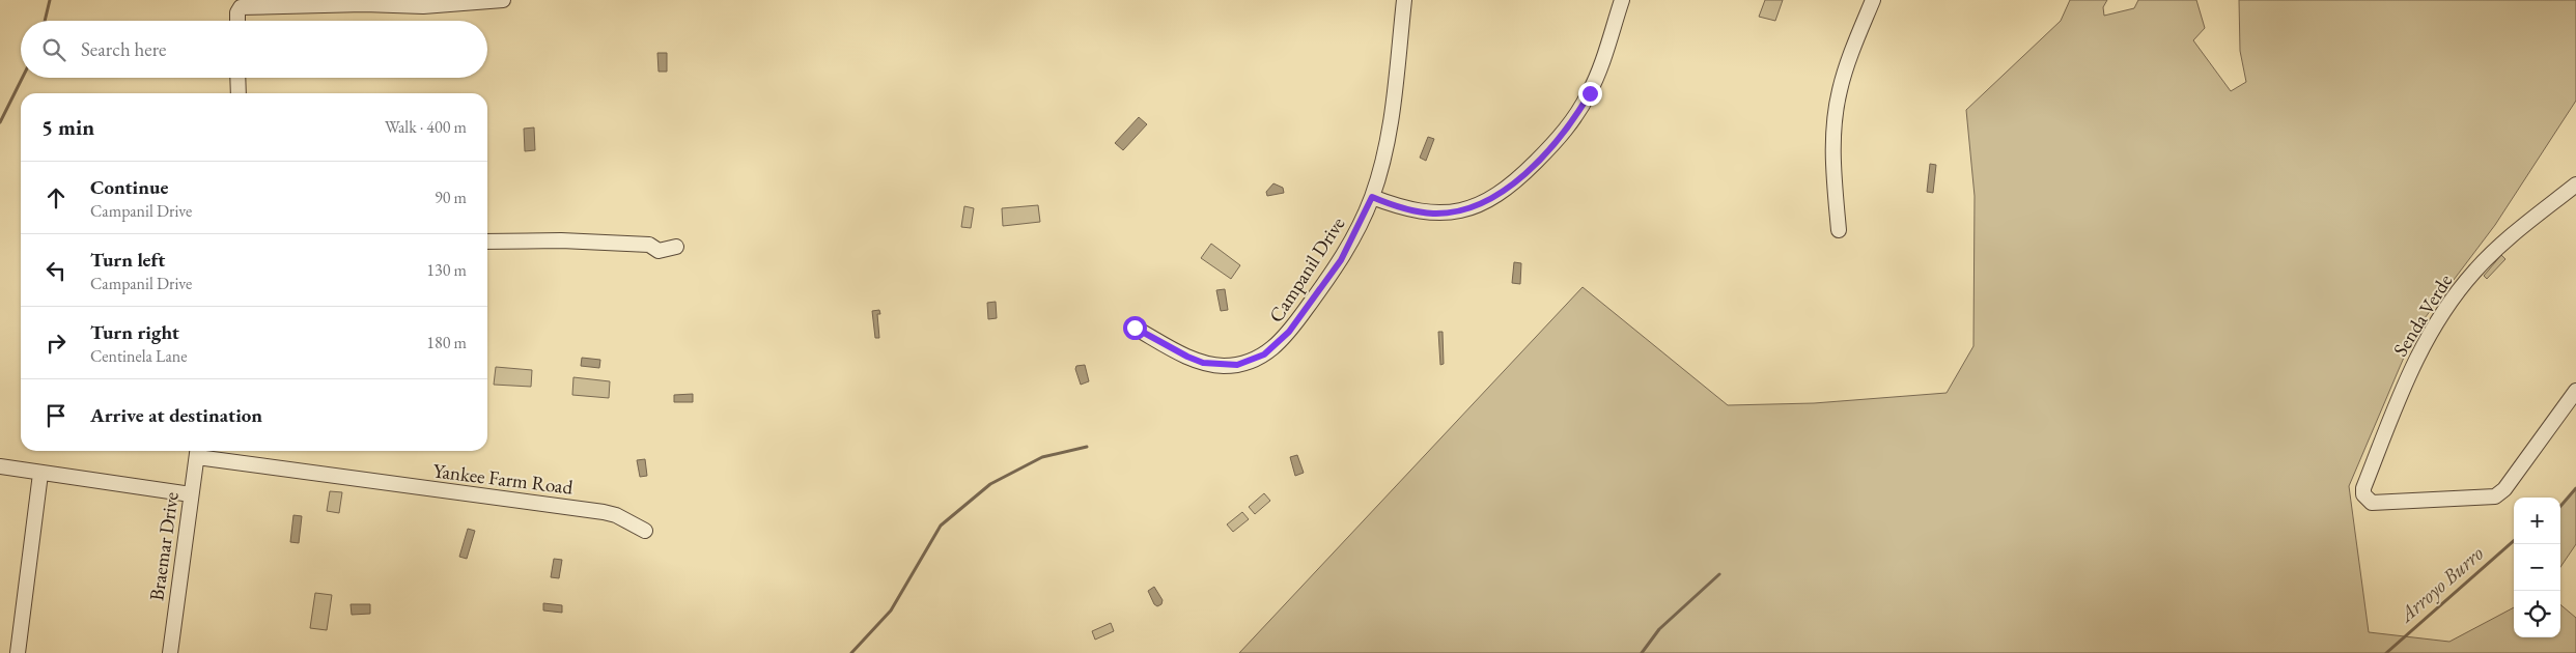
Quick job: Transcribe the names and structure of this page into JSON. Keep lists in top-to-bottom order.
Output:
{
  "streets": {
    "street": [
      "Campanil Drive",
      "Senda Verde",
      "Yankee Farm Road",
      "Braemar Drive"
    ]
  },
  "crossings": [
    ["Yankee Farm Road", "Braemar Drive"]
  ],
  "water": ["Arroyo Burro"],
  "page": {
    "search": "Search here",
    "heading": ["5 min", "Walk · 400 m"],
    "list": [
      ["Continue", "Campanil Drive", "90 m"],
      ["Turn left", "Campanil Drive", "130 m"],
      ["Turn right", "Centinela Lane", "180 m"],
      "Arrive at destination"
    ],
    "map_buttons": ["+", "−"]
  }
}
